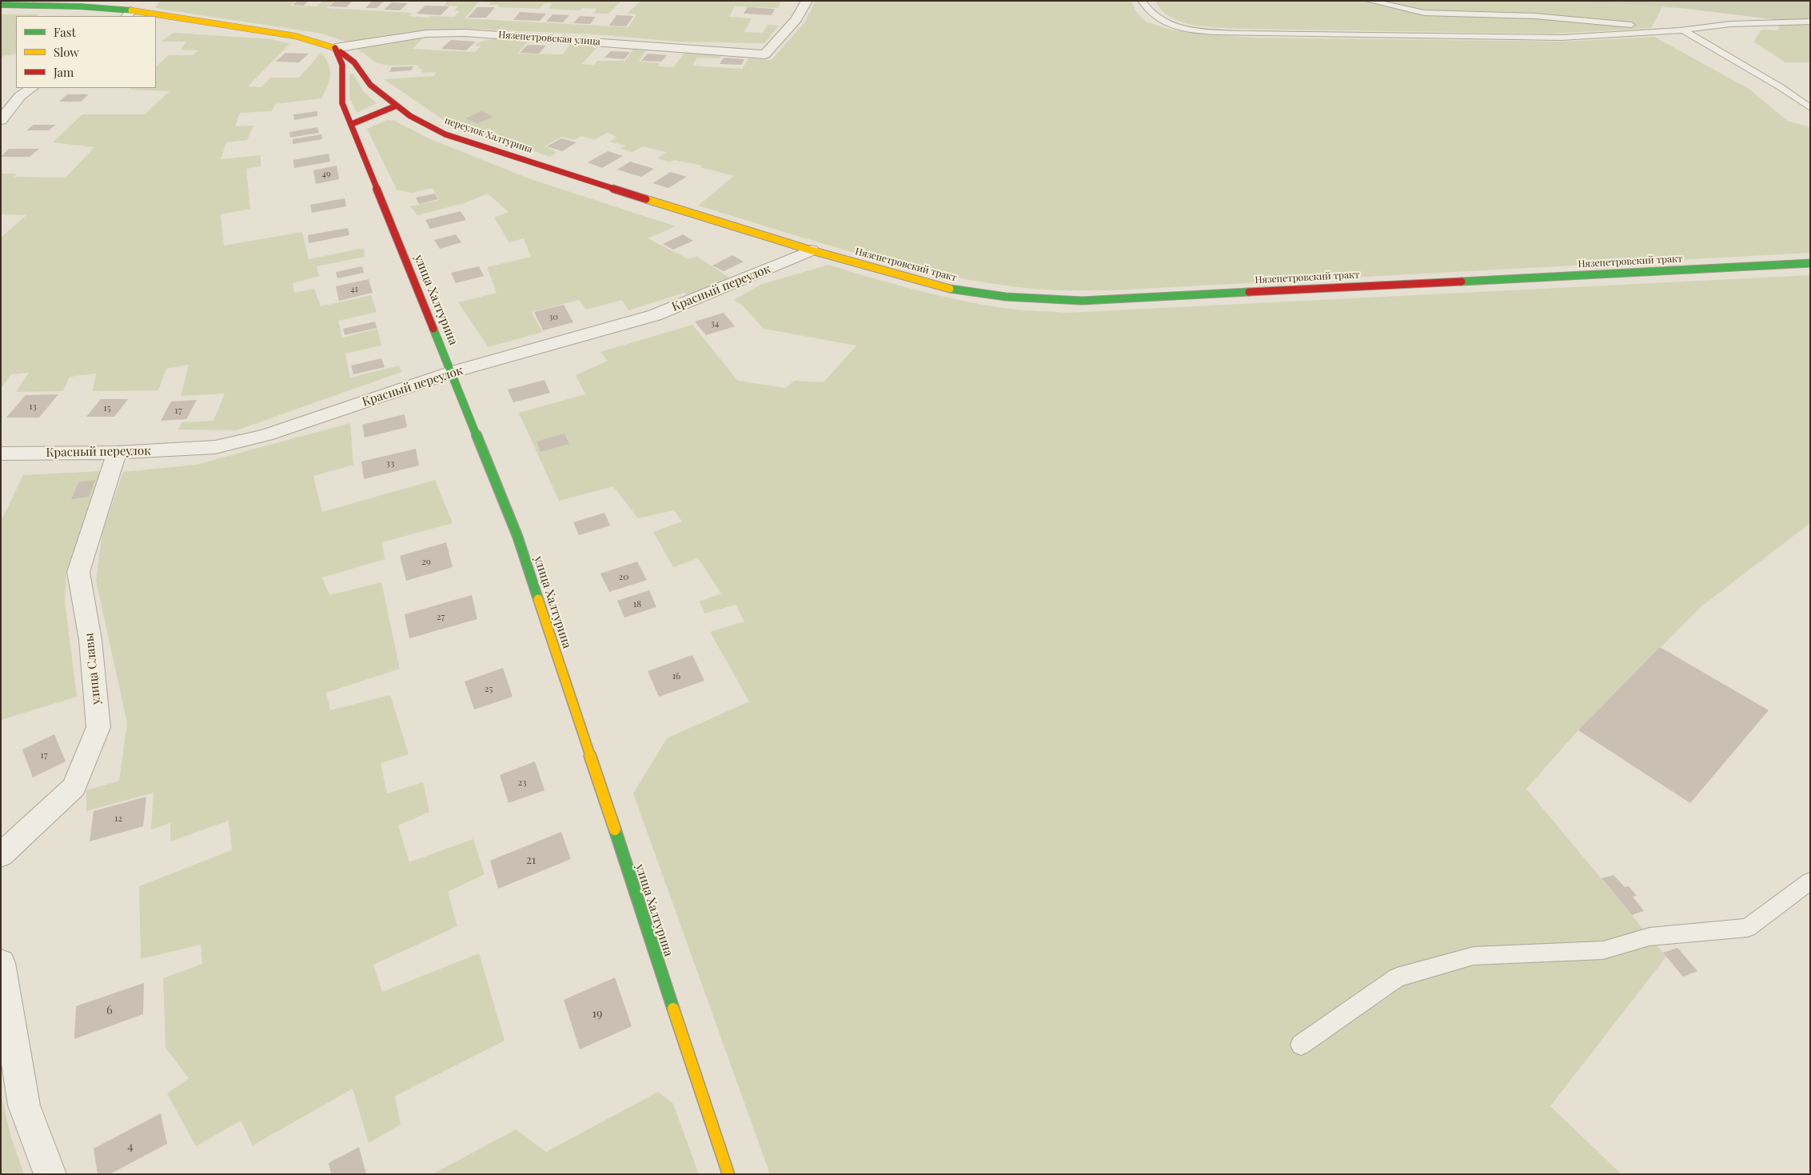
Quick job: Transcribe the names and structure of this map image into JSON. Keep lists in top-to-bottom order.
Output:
{
  "streets": {
    "main road": ["переулок Халтурина", "Нязепетровский тракт", "улица Халтурина"],
    "street": ["Нязепетровская улица", "Красный переулок", "улица Славы"]
  },
  "crossings": [
    ["Нязепетровская улица", "переулок Халтурина"],
    ["Нязепетровская улица", "улица Халтурина"],
    ["переулок Халтурина", "Нязепетровский тракт"],
    ["переулок Халтурина", "Красный переулок"],
    ["переулок Халтурина", "улица Халтурина"],
    ["Нязепетровский тракт", "Красный переулок"],
    ["Красный переулок", "улица Халтурина"],
    ["Красный переулок", "улица Славы"]
  ],
  "house_numbers": [
    "49",
    "41",
    "30",
    "34",
    "13",
    "15",
    "17",
    "33",
    "29",
    "20",
    "18",
    "27",
    "16",
    "25",
    "17",
    "23",
    "12",
    "21",
    "6",
    "19",
    "4"
  ],
  "legend": ["Fast", "Slow", "Jam"]
}
